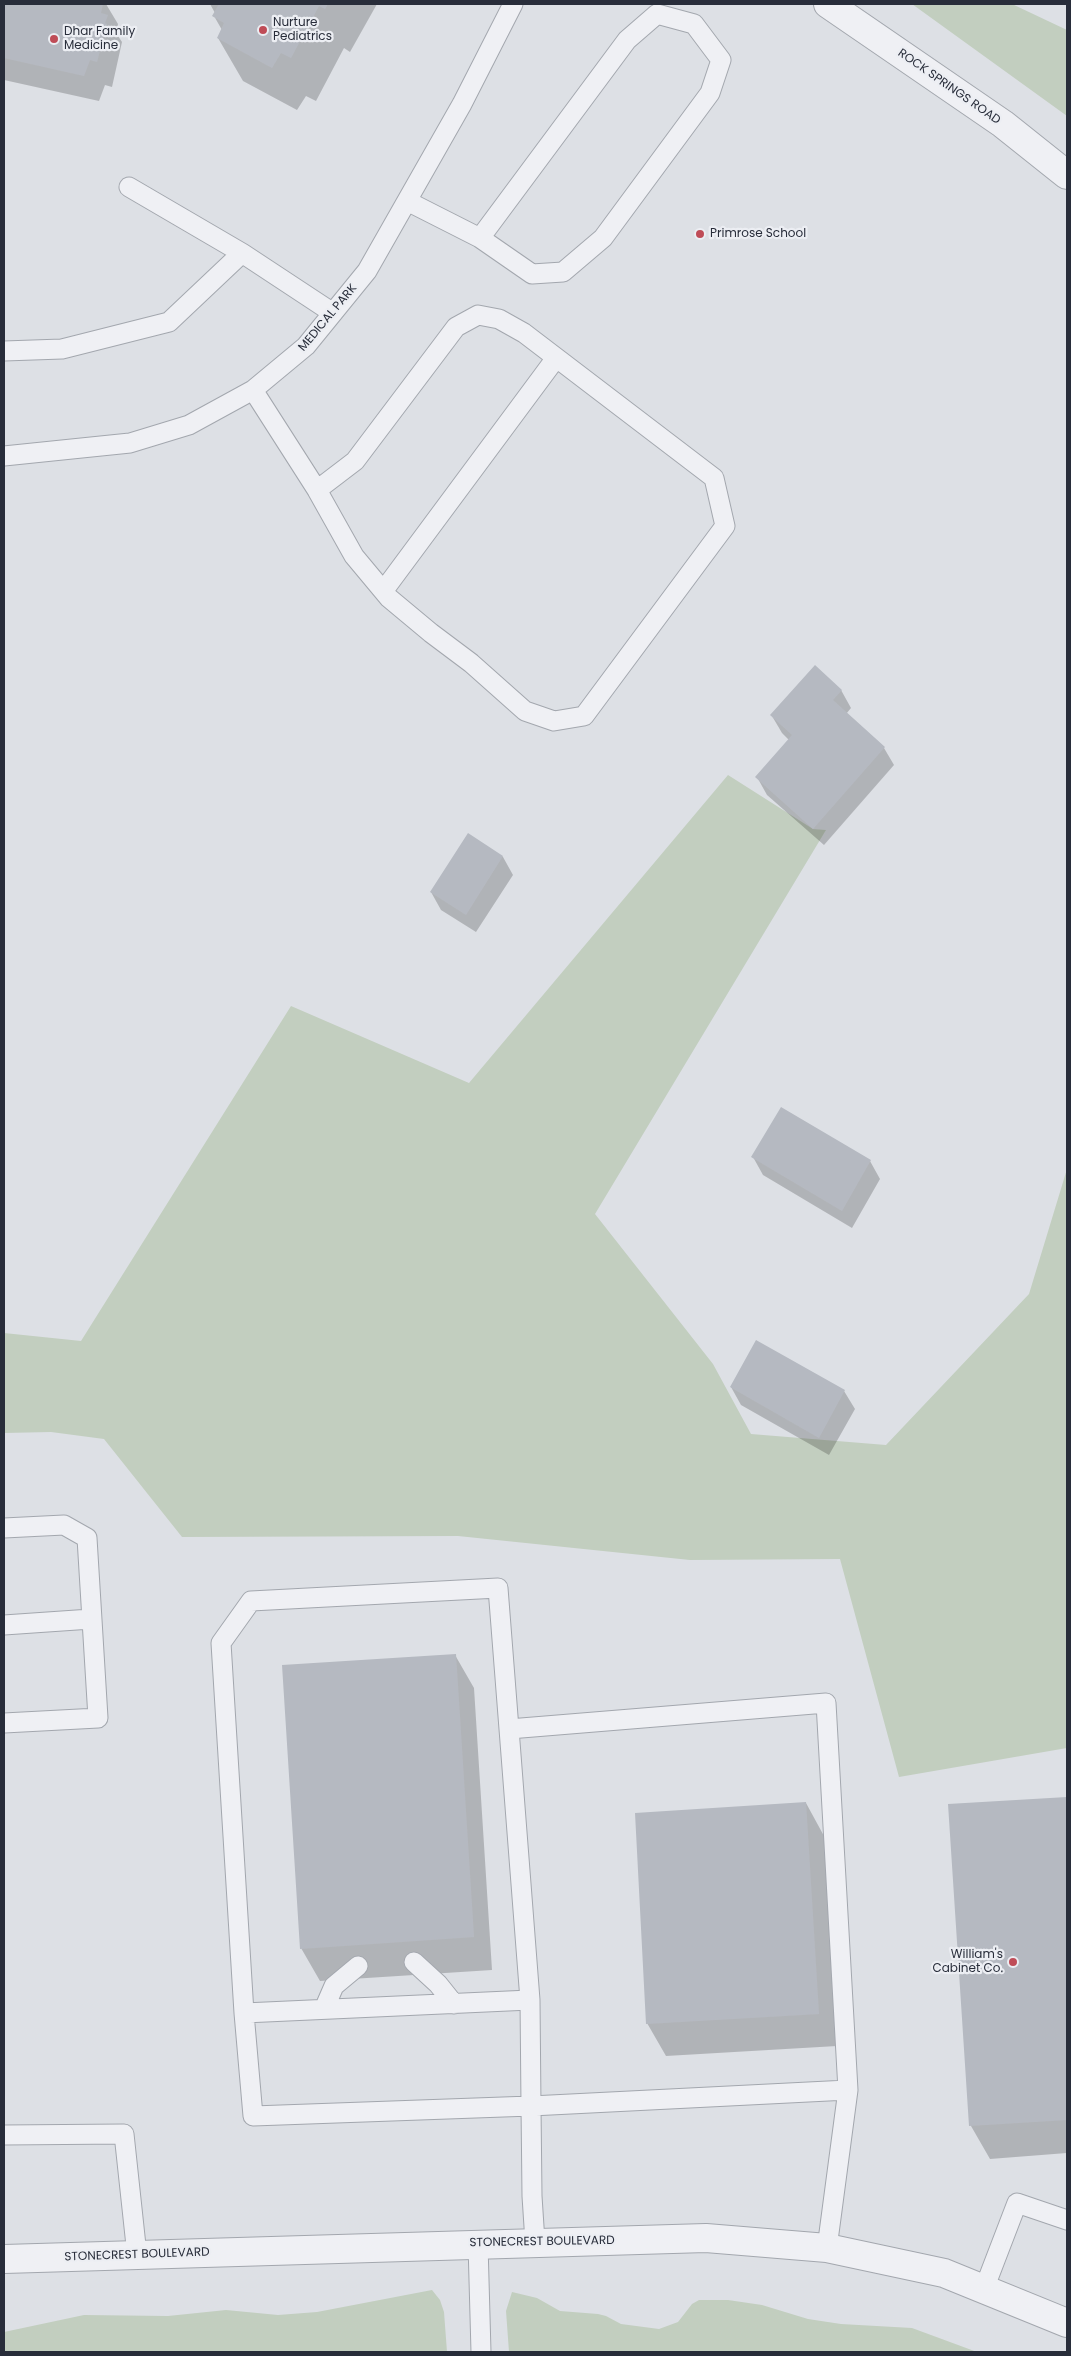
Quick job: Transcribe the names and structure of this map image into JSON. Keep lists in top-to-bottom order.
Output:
{
  "streets": {
    "street": ["ROCK SPRINGS ROAD", "STONECREST BOULEVARD"],
    "lane": ["MEDICAL PARK"]
  },
  "places": [
    "Nurture Pediatrics",
    "Dhar Family Medicine",
    "Primrose School",
    "William's Cabinet Co."
  ]
}
